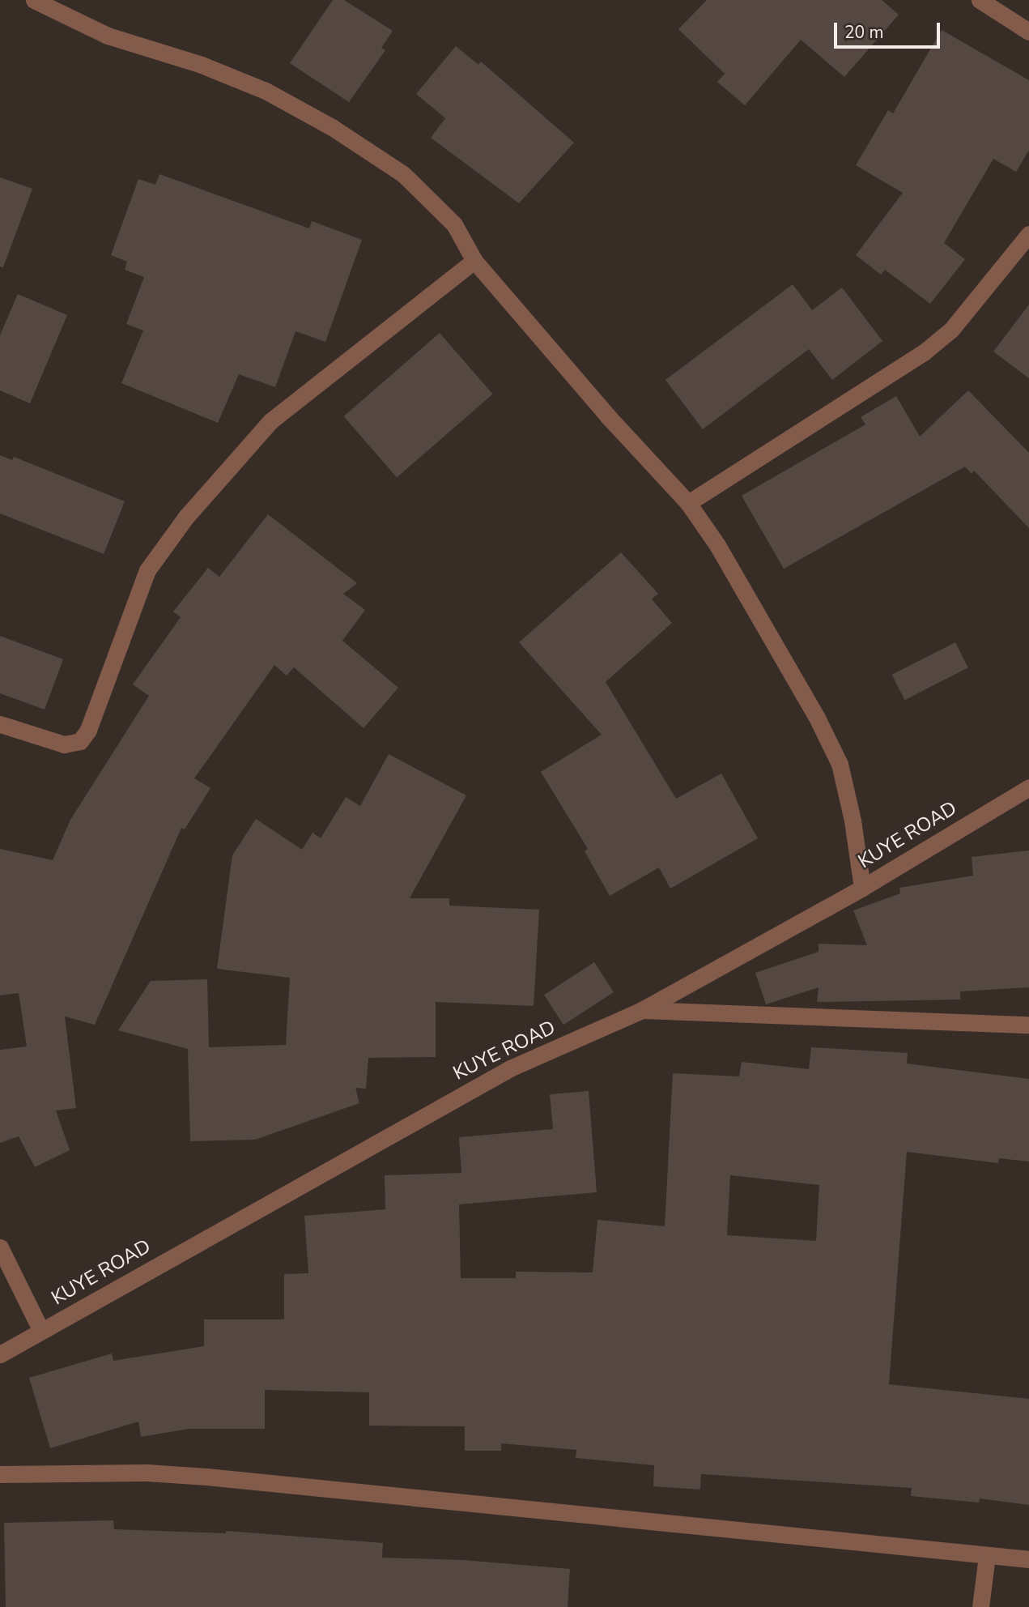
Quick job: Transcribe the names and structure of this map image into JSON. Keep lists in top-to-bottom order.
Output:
{
  "streets": {
    "street": ["KUYE ROAD"]
  },
  "scale_bar": "20 m"
}
